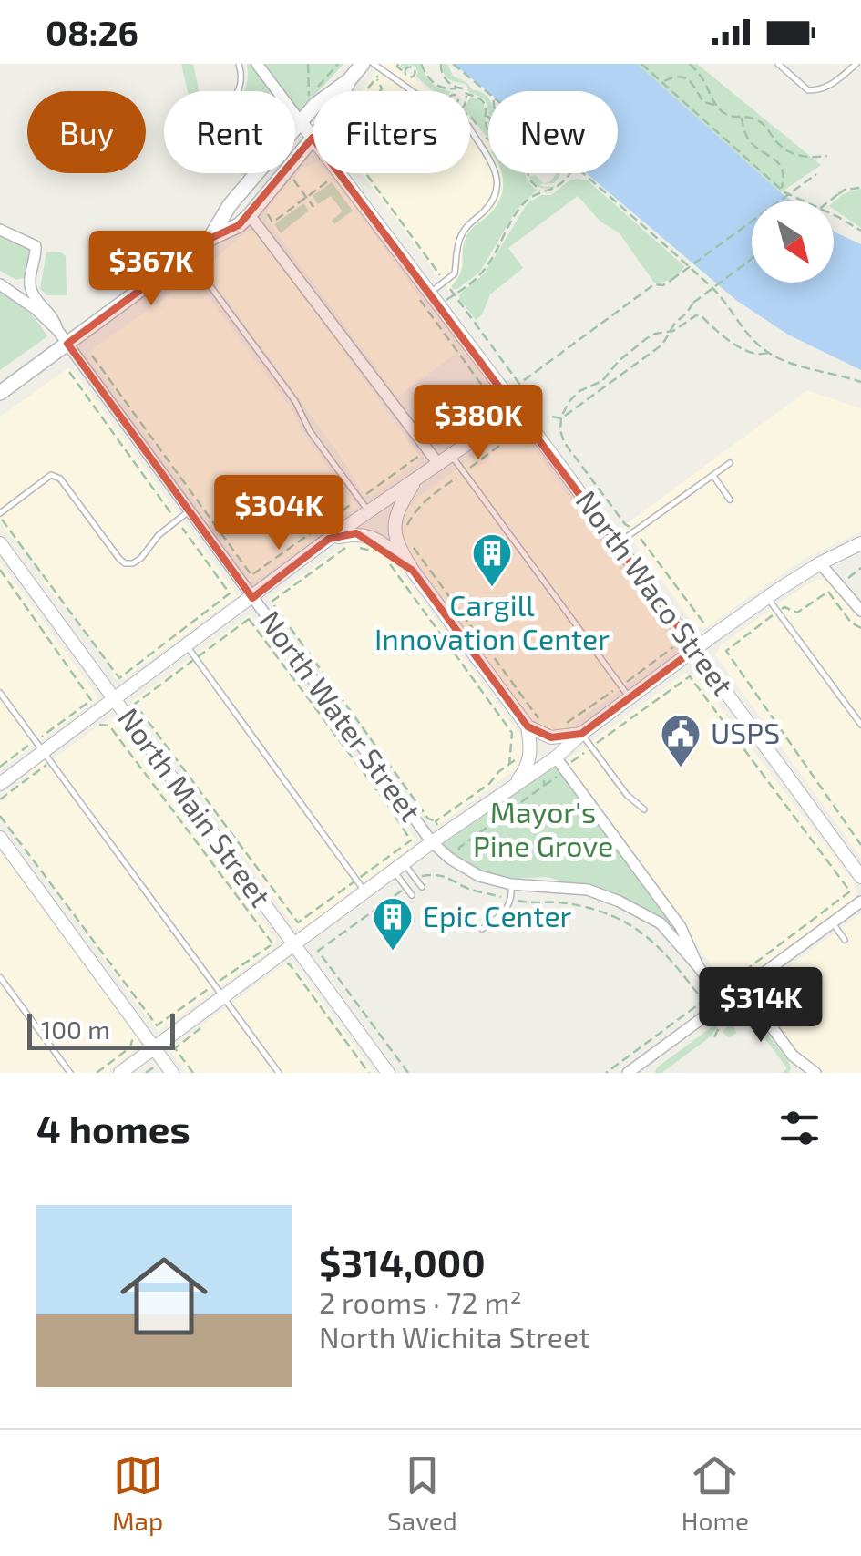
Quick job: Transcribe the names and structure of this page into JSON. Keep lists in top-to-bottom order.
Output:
{
  "streets": {
    "street": ["North Waco Street", "North Water Street", "North Main Street"]
  },
  "parks": ["Mayor's Pine Grove"],
  "places": {
    "building": ["Cargill Innovation Center", "Epic Center"],
    "public building": ["USPS"]
  },
  "scale_bar": "100 m",
  "north": "bottom right",
  "page": {
    "status": "08:26",
    "chip": [
      "Buy",
      "Rent",
      "Filters",
      "New"
    ],
    "price": [
      "$367K",
      "$380K",
      "$304K",
      "$314K"
    ],
    "scale": "100 m",
    "heading": "4 homes",
    "list": [
      {
        "name": "$314,000",
        "note": "2 rooms · 72 m² · North Wichita Street"
      }
    ],
    "tabs": ["Map", "Saved", "Home"]
  }
}
